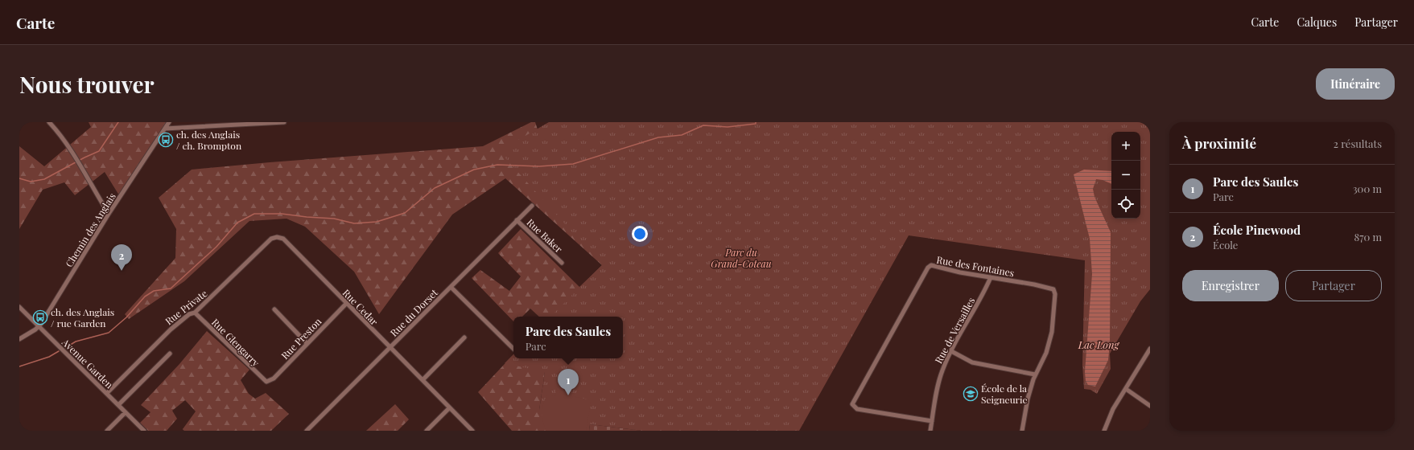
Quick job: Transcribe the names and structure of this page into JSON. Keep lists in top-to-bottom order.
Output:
{
  "streets": {
    "street": [
      "Chemin des Anglais",
      "Rue Baker",
      "Rue des Fontaines",
      "Rue Private",
      "Rue Cedar",
      "Rue du Dorset",
      "Rue de Versailles",
      "Rue Preston",
      "Rue Glengarry",
      "Avenue Garden"
    ]
  },
  "crossings": [
    ["Chemin des Anglais", "Avenue Garden"],
    ["Rue Baker", "Rue du Dorset"],
    ["Rue des Fontaines", "Rue de Versailles"],
    ["Rue Private", "Rue Cedar"],
    ["Rue Private", "Rue Glengarry"],
    ["Rue Private", "Avenue Garden"],
    ["Rue Cedar", "Rue du Dorset"],
    ["Rue Cedar", "Rue Preston"],
    ["Rue Preston", "Rue Glengarry"]
  ],
  "water": ["Lac Long"],
  "parks": ["Parc du Grand-Coteau"],
  "places": {
    "bus stop": ["ch. des Anglais / ch. Brompton", "ch. des Anglais / rue Garden"],
    "school or university": ["École de la Seigneurie"]
  },
  "page": {
    "header": "Carte",
    "nav": ["Carte", "Calques", "Partager"],
    "buttons": [
      "Itinéraire",
      ["Enregistrer", "Partager"]
    ],
    "title": "Nous trouver",
    "heading": ["À proximité", "2 résultats"],
    "map_buttons": ["+", "−"],
    "list": [
      {
        "mark": "1",
        "name": "Parc des Saules",
        "note": "Parc",
        "value": "300 m"
      },
      {
        "mark": "2",
        "name": "École Pinewood",
        "note": "École",
        "value": "870 m"
      }
    ],
    "pins": ["2", "1"],
    "popup": ["Parc des Saules", "Parc"]
  }
}
